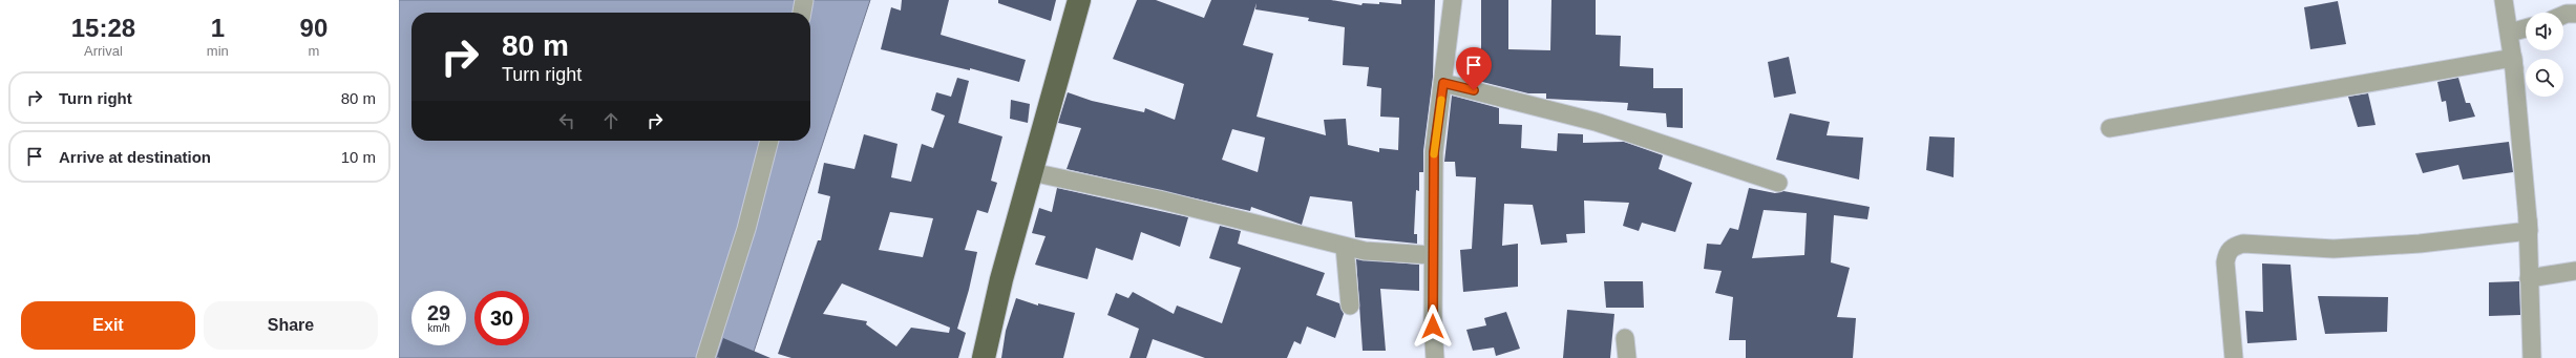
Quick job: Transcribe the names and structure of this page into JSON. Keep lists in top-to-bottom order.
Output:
{
  "page": {
    "eta": [
      "15:28",
      "Arrival",
      "1",
      "min",
      "90",
      "m"
    ],
    "turn": ["80 m", "Turn right"],
    "list": [
      {
        "name": "Turn right",
        "value": "80 m"
      },
      {
        "name": "Arrive at destination",
        "value": "10 m"
      }
    ],
    "speed": "29 km/h",
    "limit": "30",
    "buttons": ["Exit", "Share"]
  }
}
